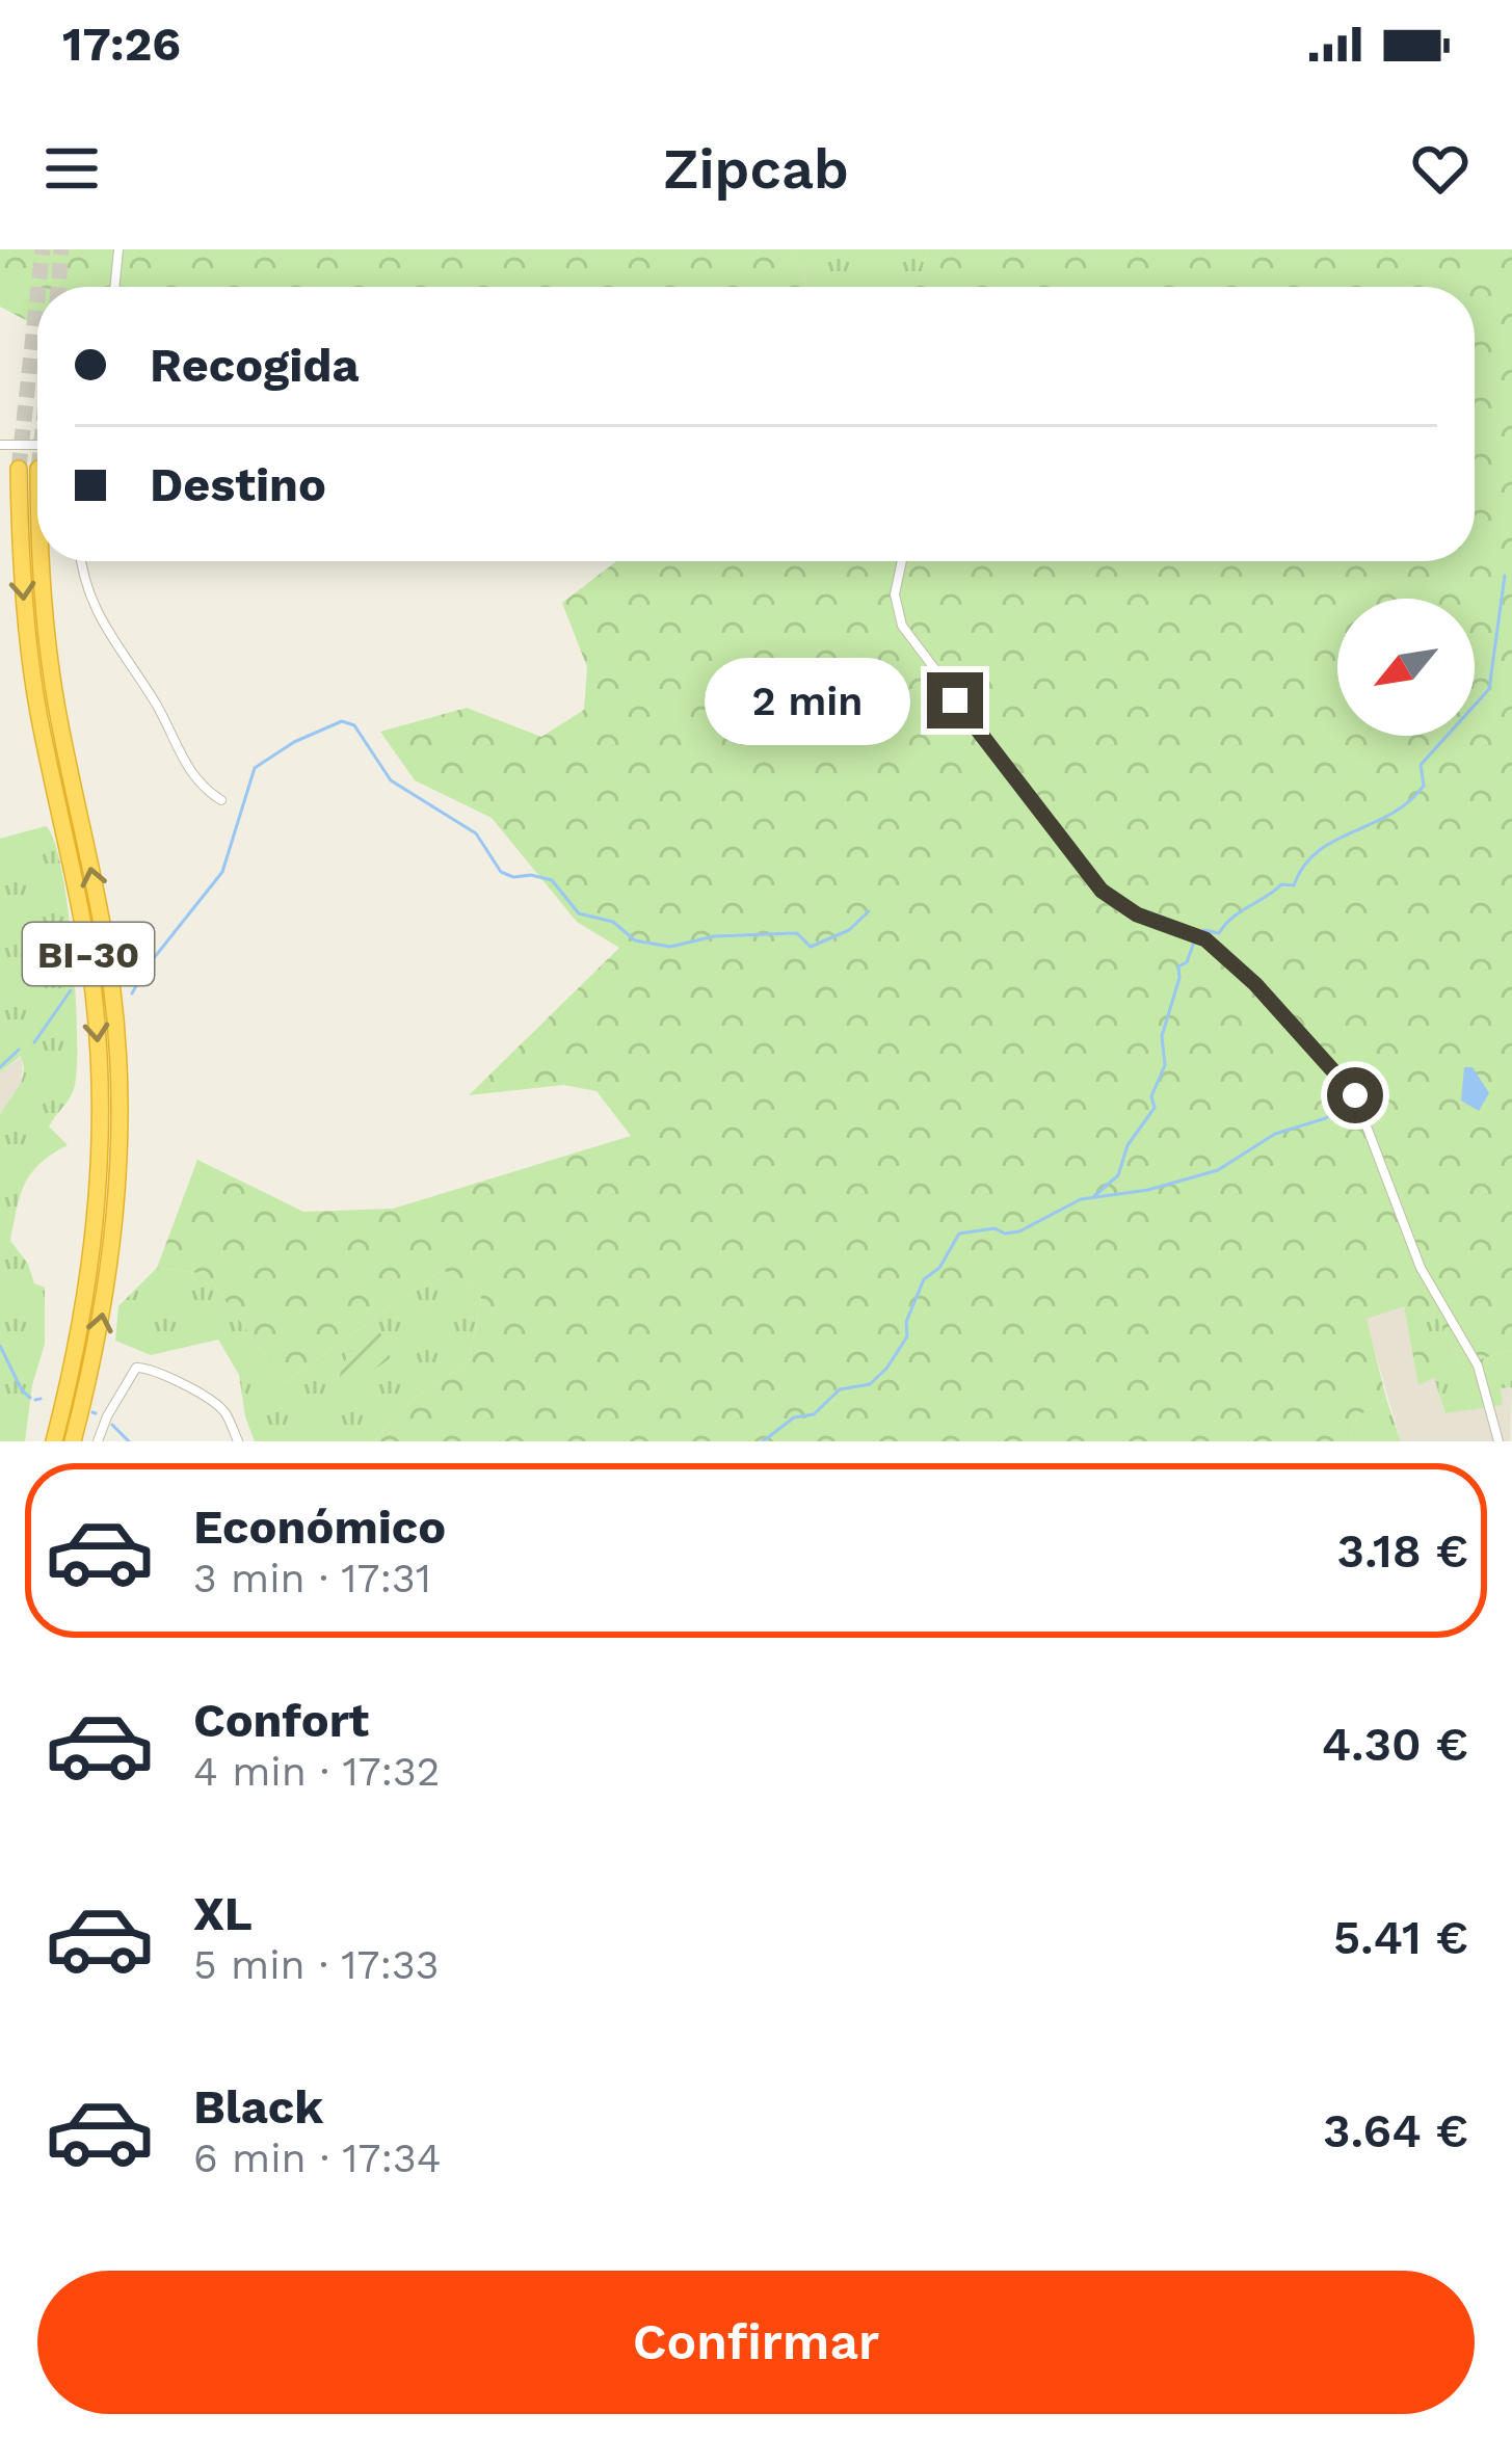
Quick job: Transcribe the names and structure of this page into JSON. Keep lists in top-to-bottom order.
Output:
{
  "streets": {
    "highway": ["BI-30"]
  },
  "north": "bottom left",
  "page": {
    "status": "17:26",
    "header": "Zipcab",
    "banner": ["Recogida", "Destino"],
    "bubble": "2 min",
    "list": [
      {
        "name": "Económico",
        "note": "3 min · 17:31",
        "value": "3.18 €"
      },
      {
        "name": "Confort",
        "note": "4 min · 17:32",
        "value": "4.30 €"
      },
      {
        "name": "XL",
        "note": "5 min · 17:33",
        "value": "5.41 €"
      },
      {
        "name": "Black",
        "note": "6 min · 17:34",
        "value": "3.64 €"
      }
    ],
    "buttons": "Confirmar"
  }
}
